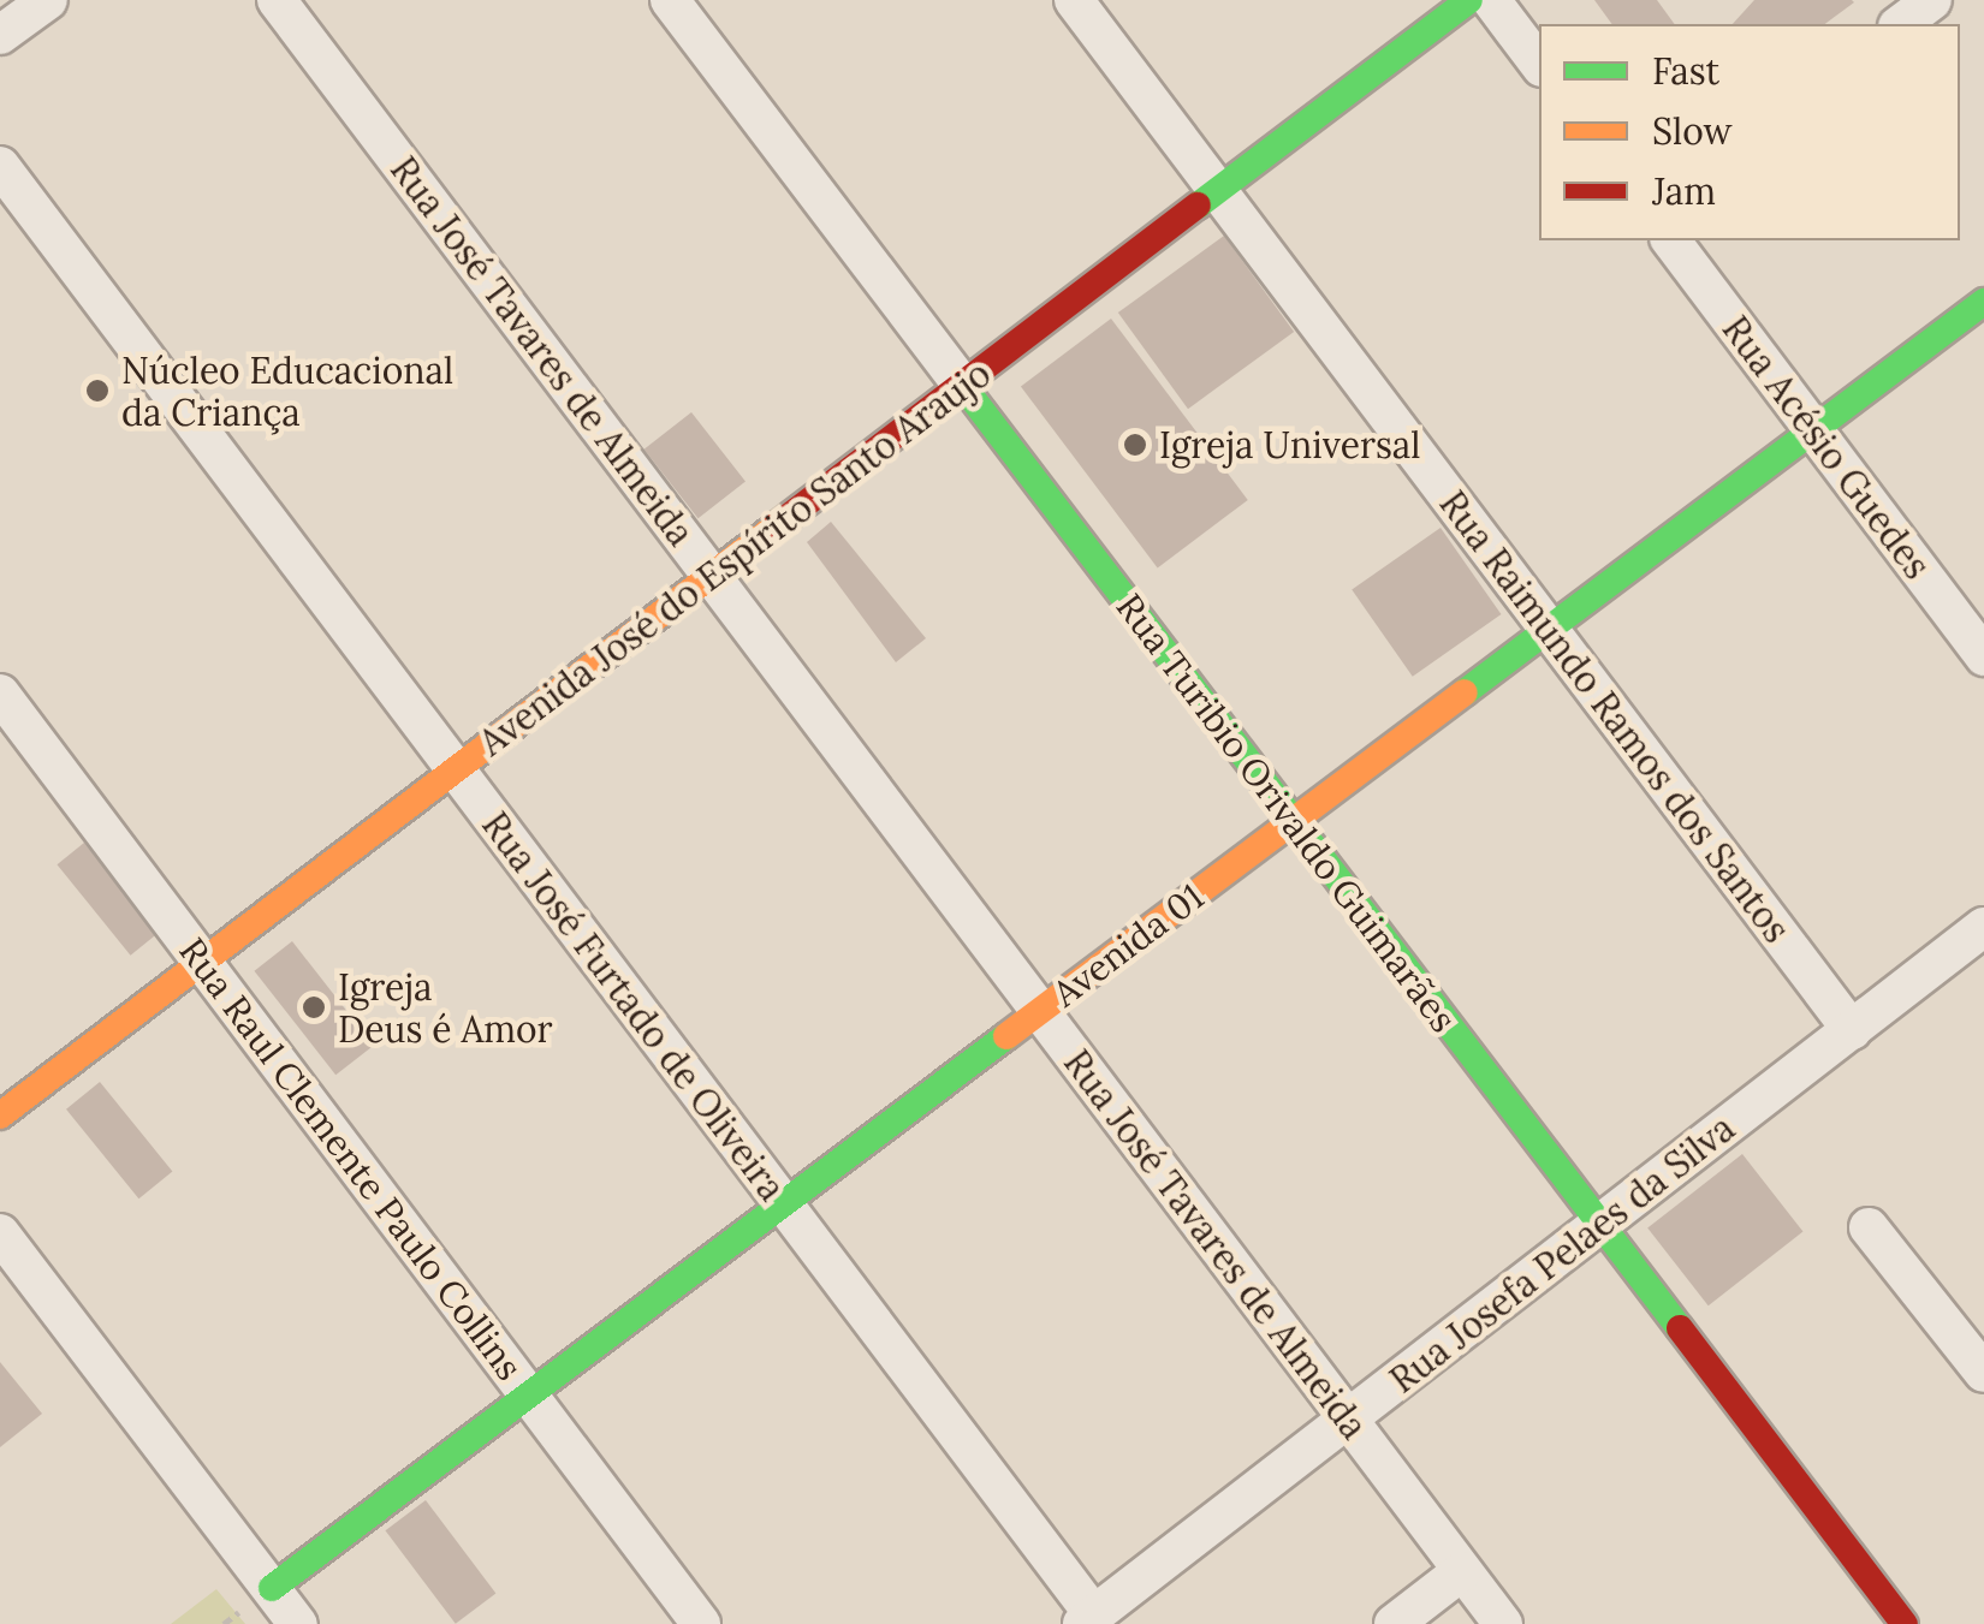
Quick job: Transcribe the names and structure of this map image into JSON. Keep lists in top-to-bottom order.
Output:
{
  "streets": {
    "street": [
      "Rua José Tavares de Almeida",
      "Rua Acésio Guedes",
      "Avenida José do Espírito Santo Araujo",
      "Rua Raimundo Ramos dos Santos",
      "Rua Turibio Orivaldo Guimarães",
      "Avenida 01",
      "Rua José Furtado de Oliveira",
      "Rua Raul Clemente Paulo Collins",
      "Rua Josefa Pelaes da Silva"
    ]
  },
  "crossings": [
    ["Rua José Tavares de Almeida", "Avenida José do Espírito Santo Araujo"],
    ["Rua José Tavares de Almeida", "Avenida 01"],
    ["Rua José Tavares de Almeida", "Rua Josefa Pelaes da Silva"],
    ["Rua Acésio Guedes", "Avenida 01"],
    ["Avenida José do Espírito Santo Araujo", "Rua Raimundo Ramos dos Santos"],
    ["Avenida José do Espírito Santo Araujo", "Rua Turibio Orivaldo Guimarães"],
    ["Avenida José do Espírito Santo Araujo", "Rua José Furtado de Oliveira"],
    ["Avenida José do Espírito Santo Araujo", "Rua Raul Clemente Paulo Collins"],
    ["Rua Raimundo Ramos dos Santos", "Avenida 01"],
    ["Rua Raimundo Ramos dos Santos", "Rua Josefa Pelaes da Silva"],
    ["Rua Turibio Orivaldo Guimarães", "Avenida 01"],
    ["Rua Turibio Orivaldo Guimarães", "Rua Josefa Pelaes da Silva"],
    ["Avenida 01", "Rua José Furtado de Oliveira"],
    ["Avenida 01", "Rua Raul Clemente Paulo Collins"],
    ["Rua José Furtado de Oliveira", "Rua Josefa Pelaes da Silva"]
  ],
  "places": ["Núcleo Educacional da Criança", "Igreja Universal", "Igreja Deus é Amor"],
  "legend": ["Fast", "Slow", "Jam"]
}
